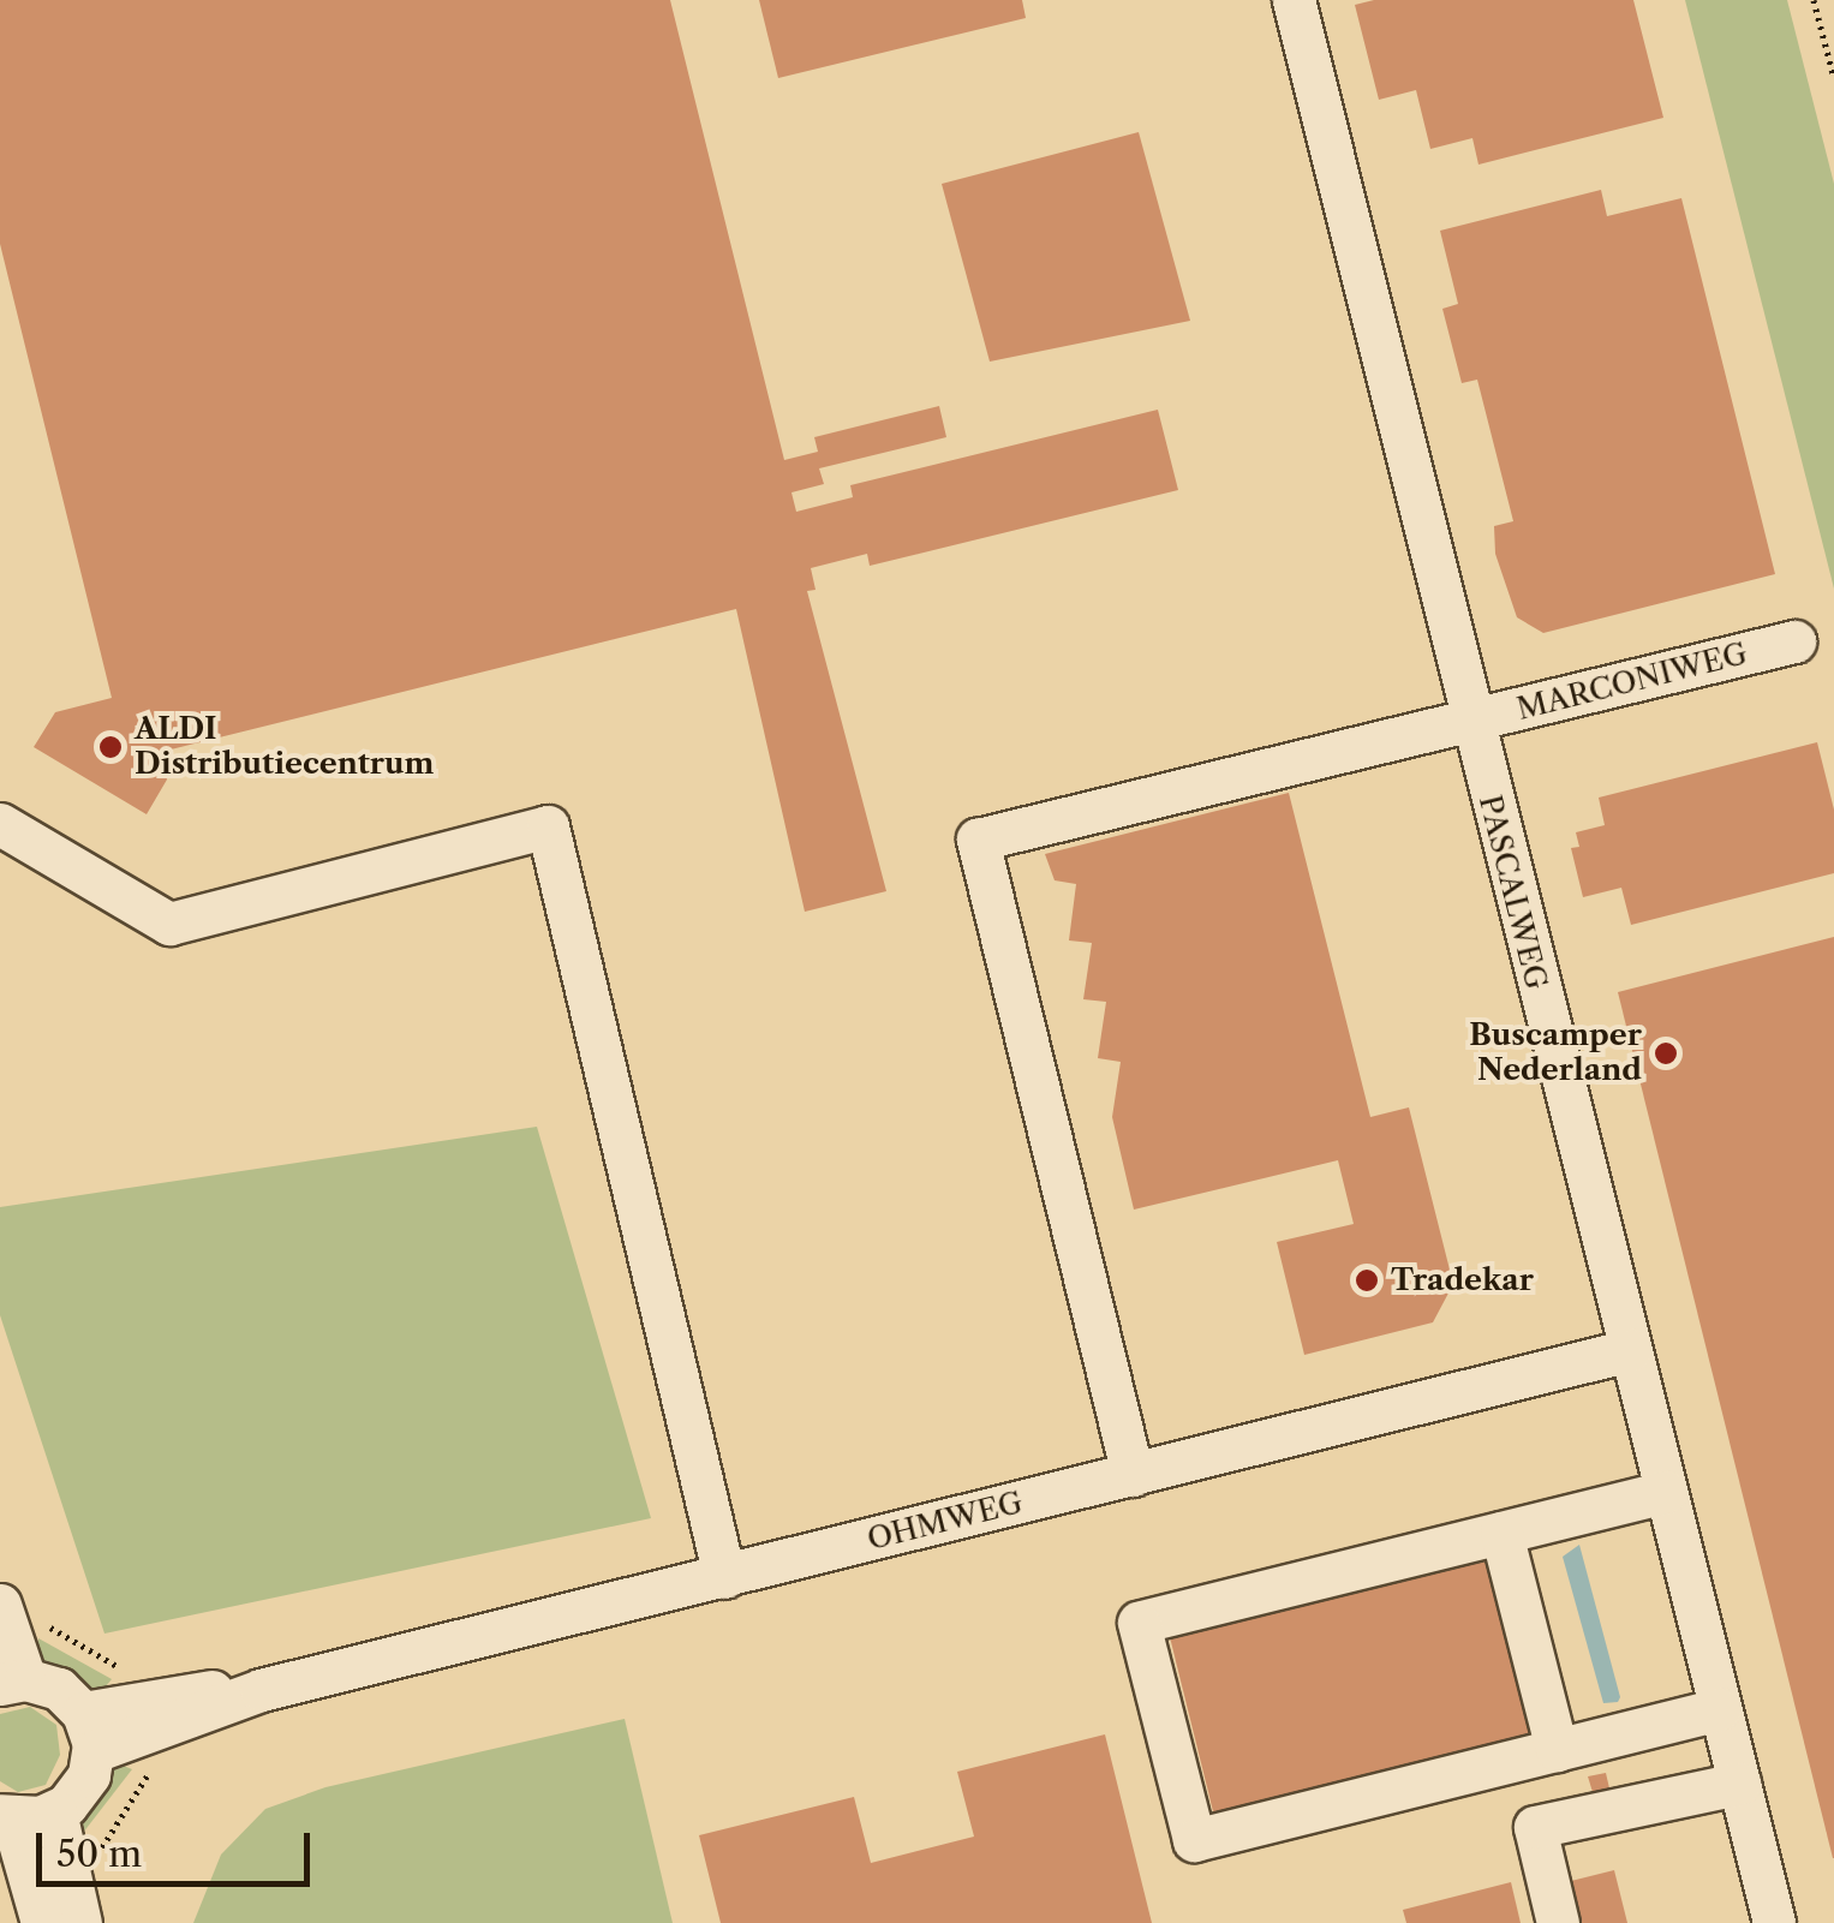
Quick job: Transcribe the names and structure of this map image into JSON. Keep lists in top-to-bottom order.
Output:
{
  "streets": {
    "street": ["MARCONIWEG", "PASCALWEG", "OHMWEG"]
  },
  "crossings": [
    ["MARCONIWEG", "PASCALWEG"],
    ["MARCONIWEG", "OHMWEG"],
    ["PASCALWEG", "OHMWEG"]
  ],
  "places": ["ALDI Distributiecentrum", "Buscamper Nederland", "Tradekar"],
  "scale_bar": "50 m"
}
